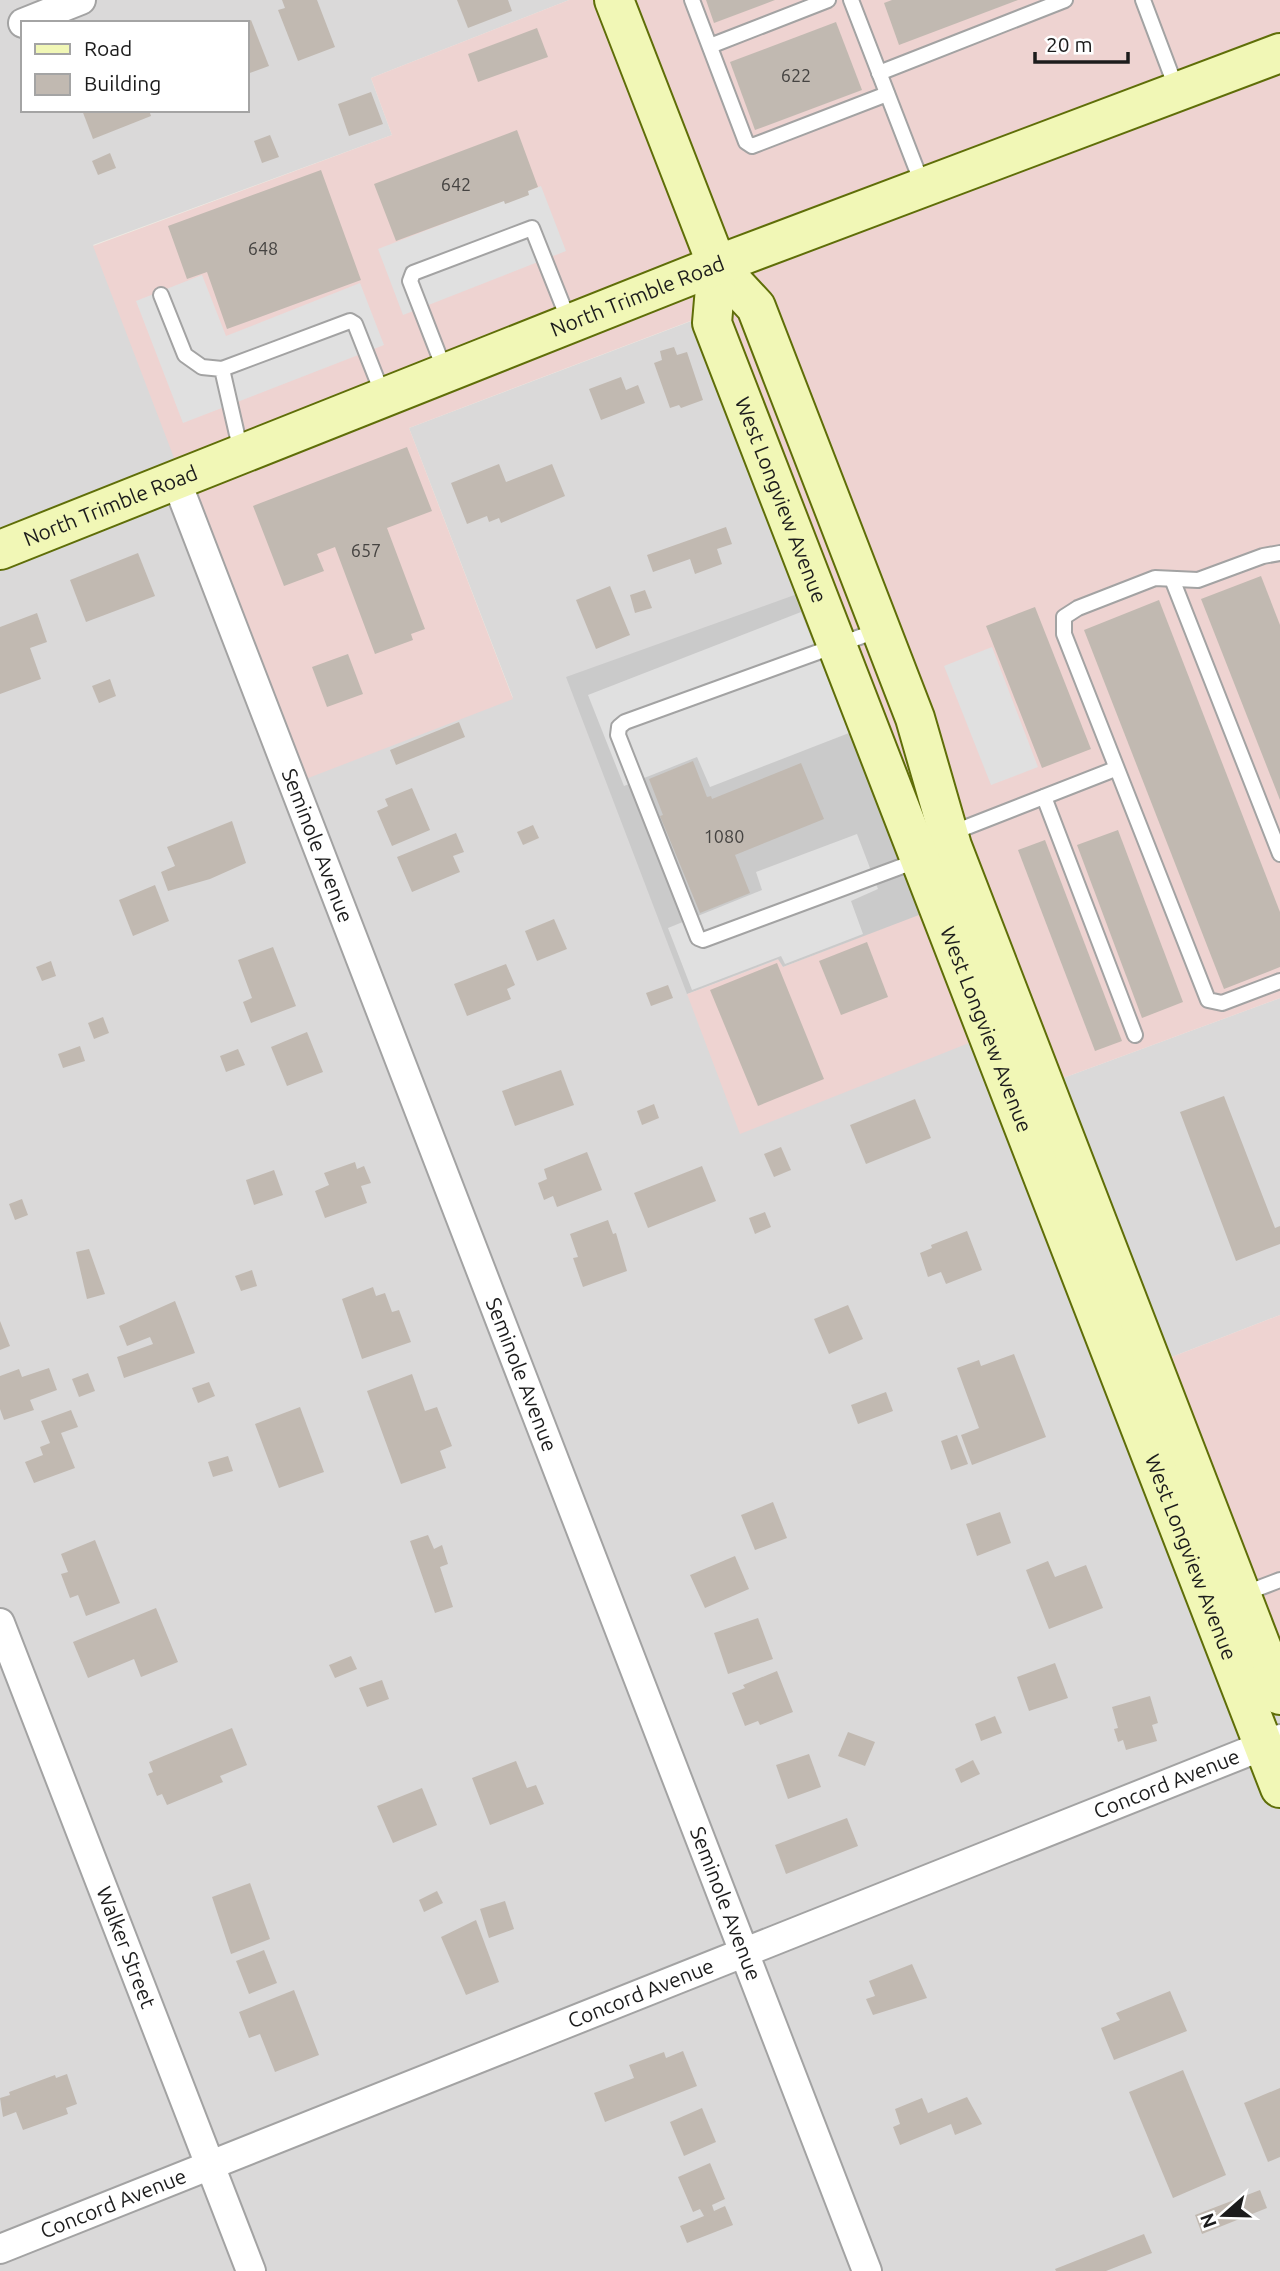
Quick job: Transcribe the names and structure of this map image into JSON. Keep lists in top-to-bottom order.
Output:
{
  "streets": {
    "street": [
      "North Trimble Road",
      "West Longview Avenue",
      "Seminole Avenue",
      "Concord Avenue",
      "Walker Street"
    ]
  },
  "crossings": [
    ["North Trimble Road", "West Longview Avenue"],
    ["North Trimble Road", "Seminole Avenue"],
    ["West Longview Avenue", "Concord Avenue"],
    ["Seminole Avenue", "Concord Avenue"],
    ["Concord Avenue", "Walker Street"]
  ],
  "house_numbers": [
    "622",
    "642",
    "648",
    "657",
    "1080"
  ],
  "legend": ["Road", "Building"],
  "scale_bar": "20 m",
  "north": "left"
}
